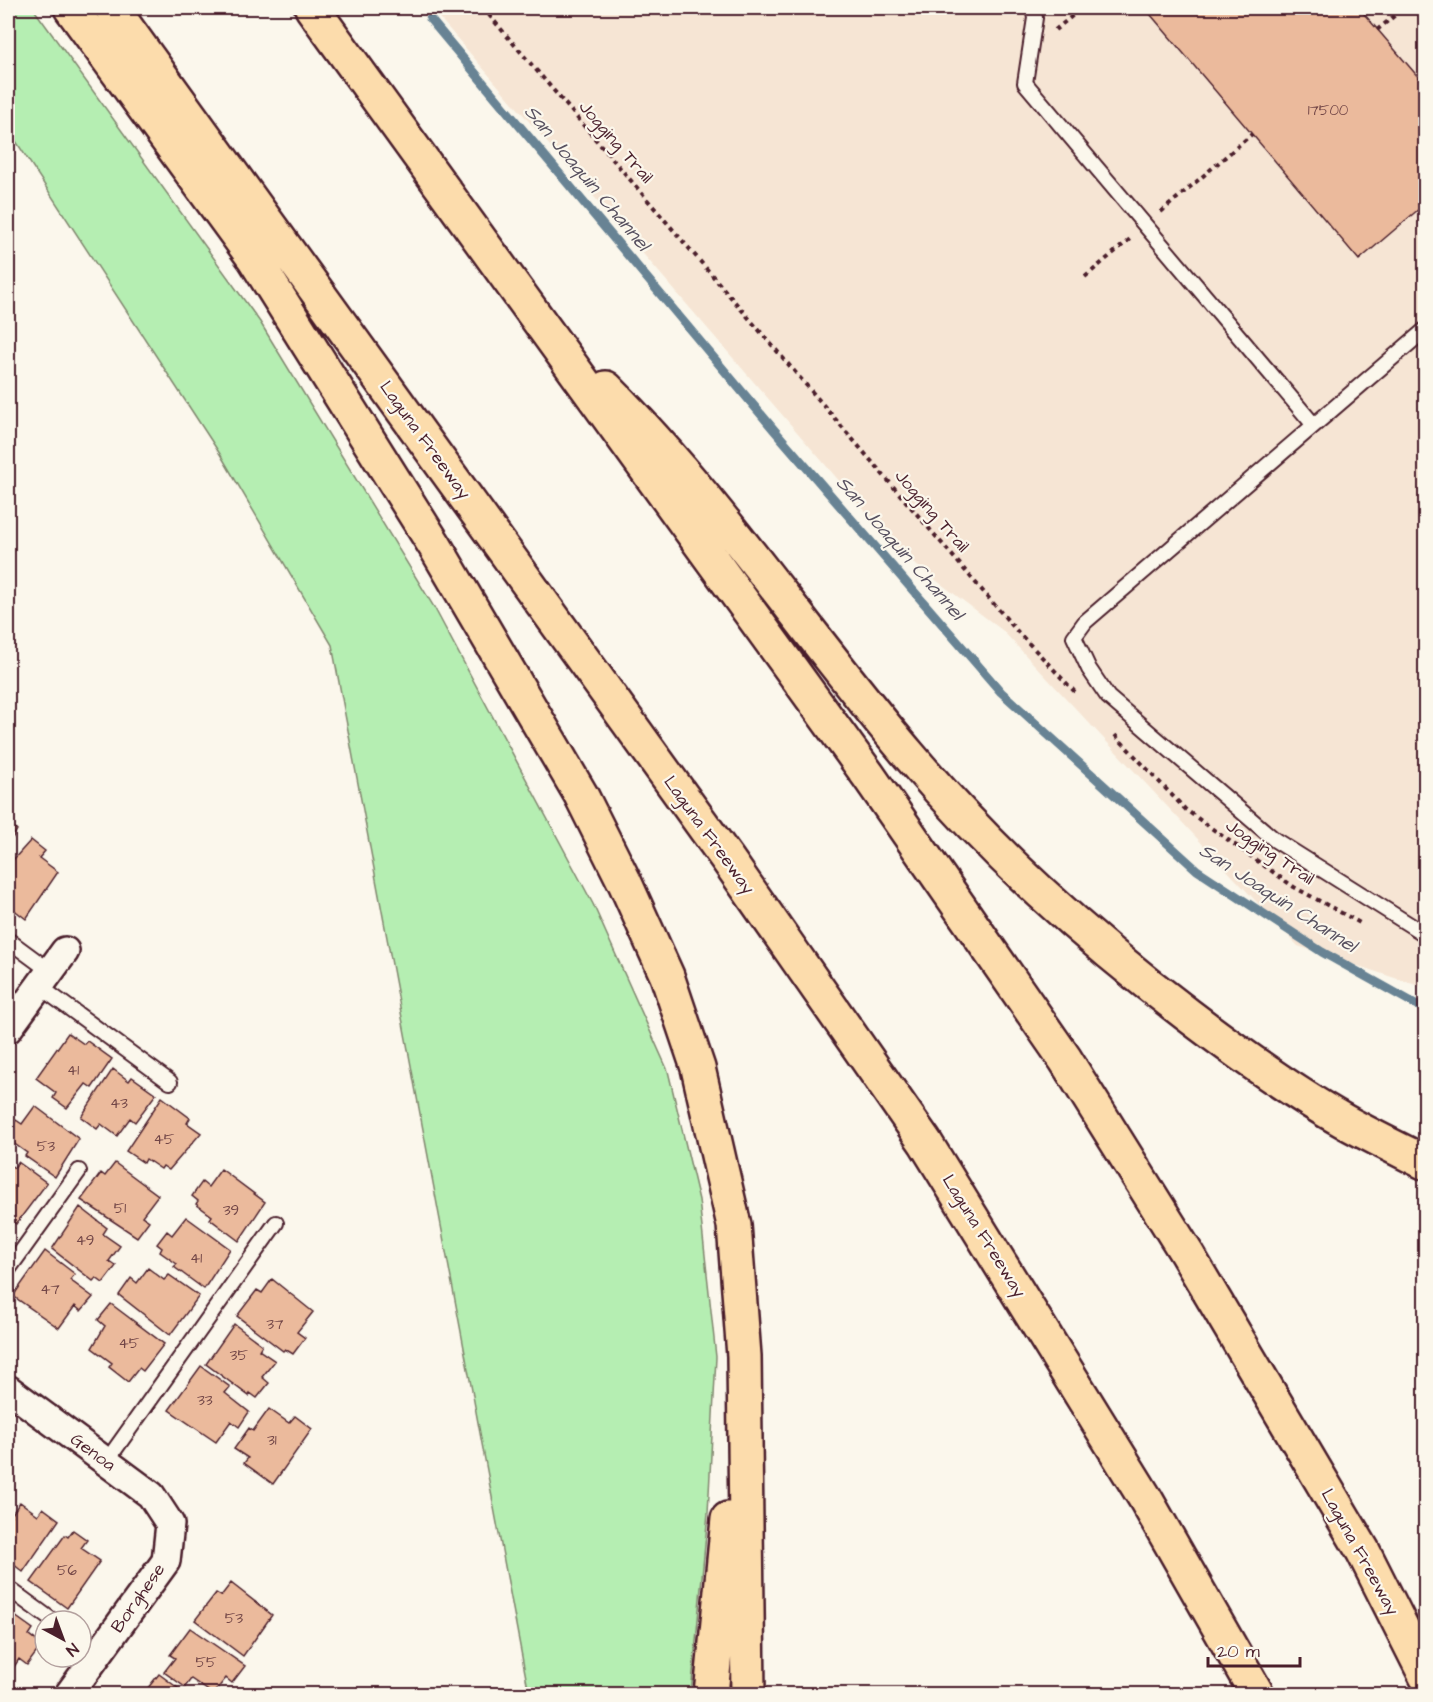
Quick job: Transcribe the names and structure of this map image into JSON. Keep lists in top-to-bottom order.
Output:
{
  "streets": {
    "highway": ["Laguna Freeway"],
    "street": ["Genoa", "Borghese"],
    "path": ["Jogging Trail"]
  },
  "crossings": [
    ["Genoa", "Borghese"]
  ],
  "water": ["San Joaquin Channel"],
  "house_numbers": [
    "17500",
    "41",
    "43",
    "45",
    "53",
    "51",
    "39",
    "49",
    "41",
    "47",
    "37",
    "45",
    "35",
    "33",
    "31",
    "56",
    "53",
    "55"
  ],
  "scale_bar": "20 m",
  "north": "bottom right"
}
